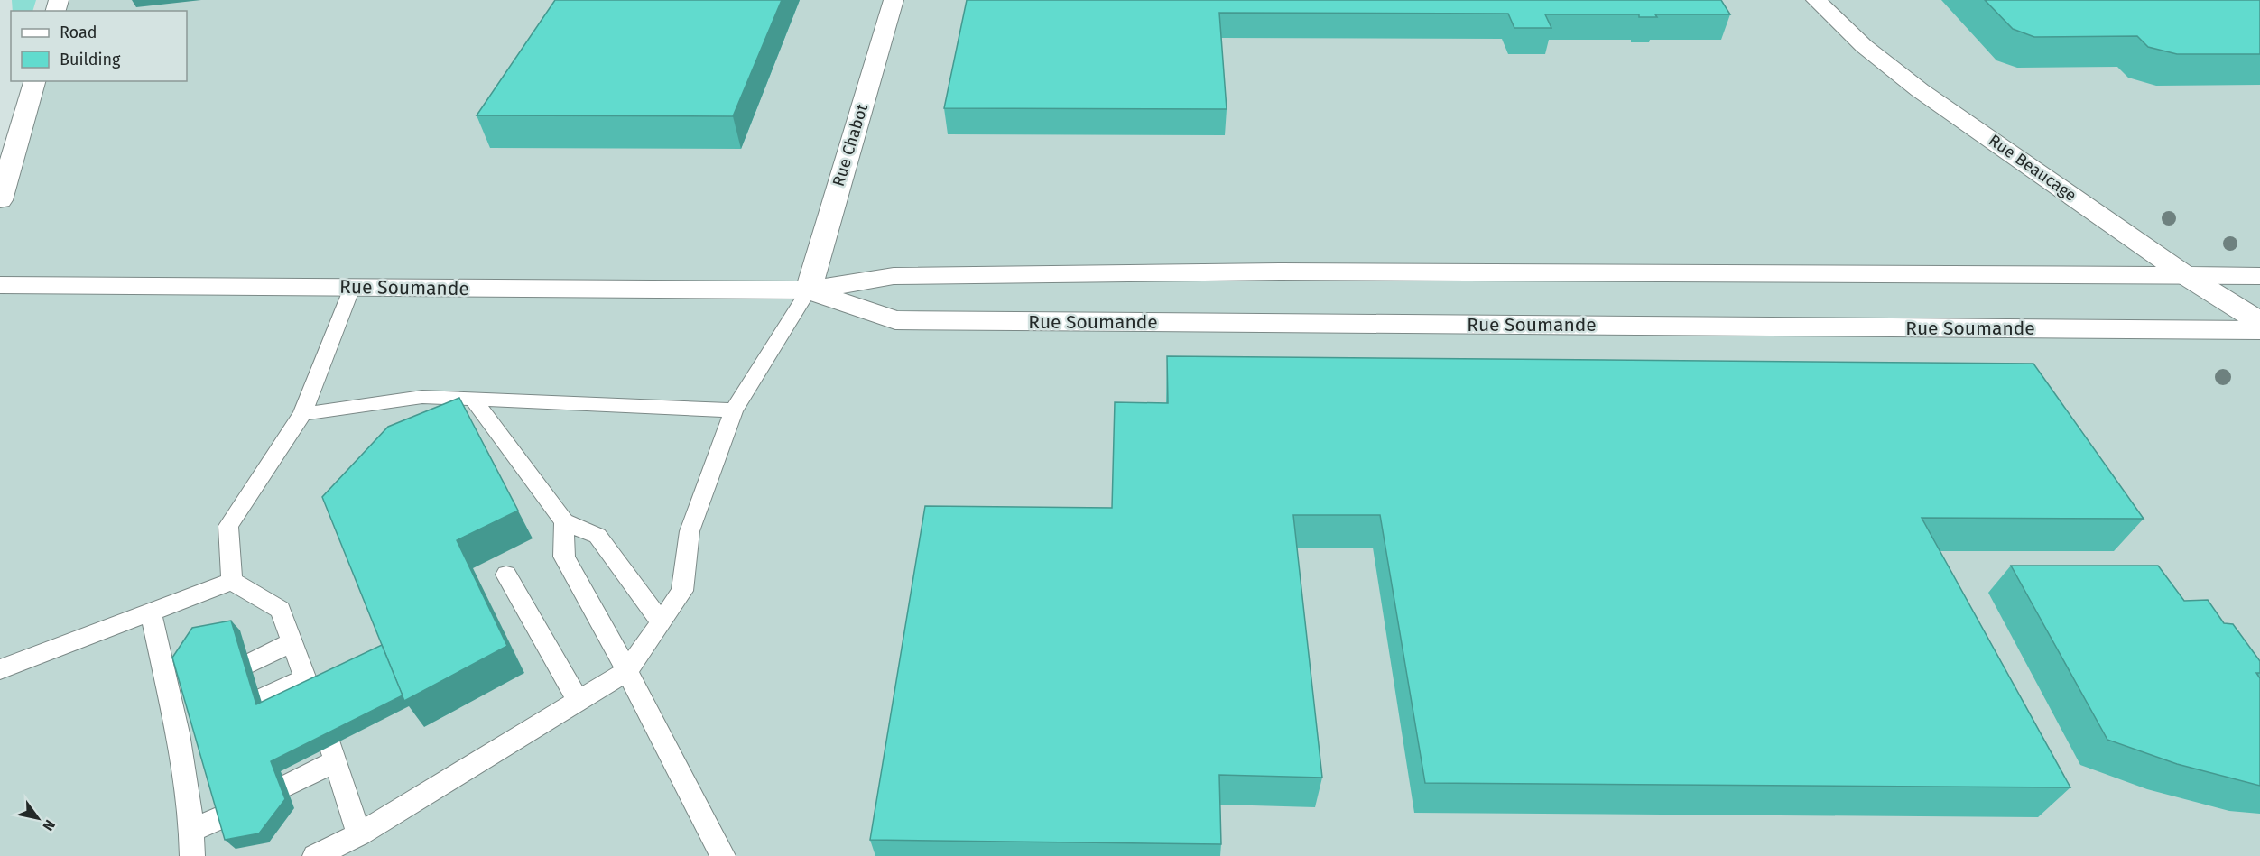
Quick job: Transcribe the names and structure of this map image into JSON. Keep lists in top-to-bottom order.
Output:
{
  "streets": {
    "street": ["Rue Chabot", "Rue Beaucage", "Rue Soumande"]
  },
  "crossings": [
    ["Rue Chabot", "Rue Soumande"],
    ["Rue Beaucage", "Rue Soumande"]
  ],
  "legend": ["Road", "Building"],
  "north": "bottom right"
}
